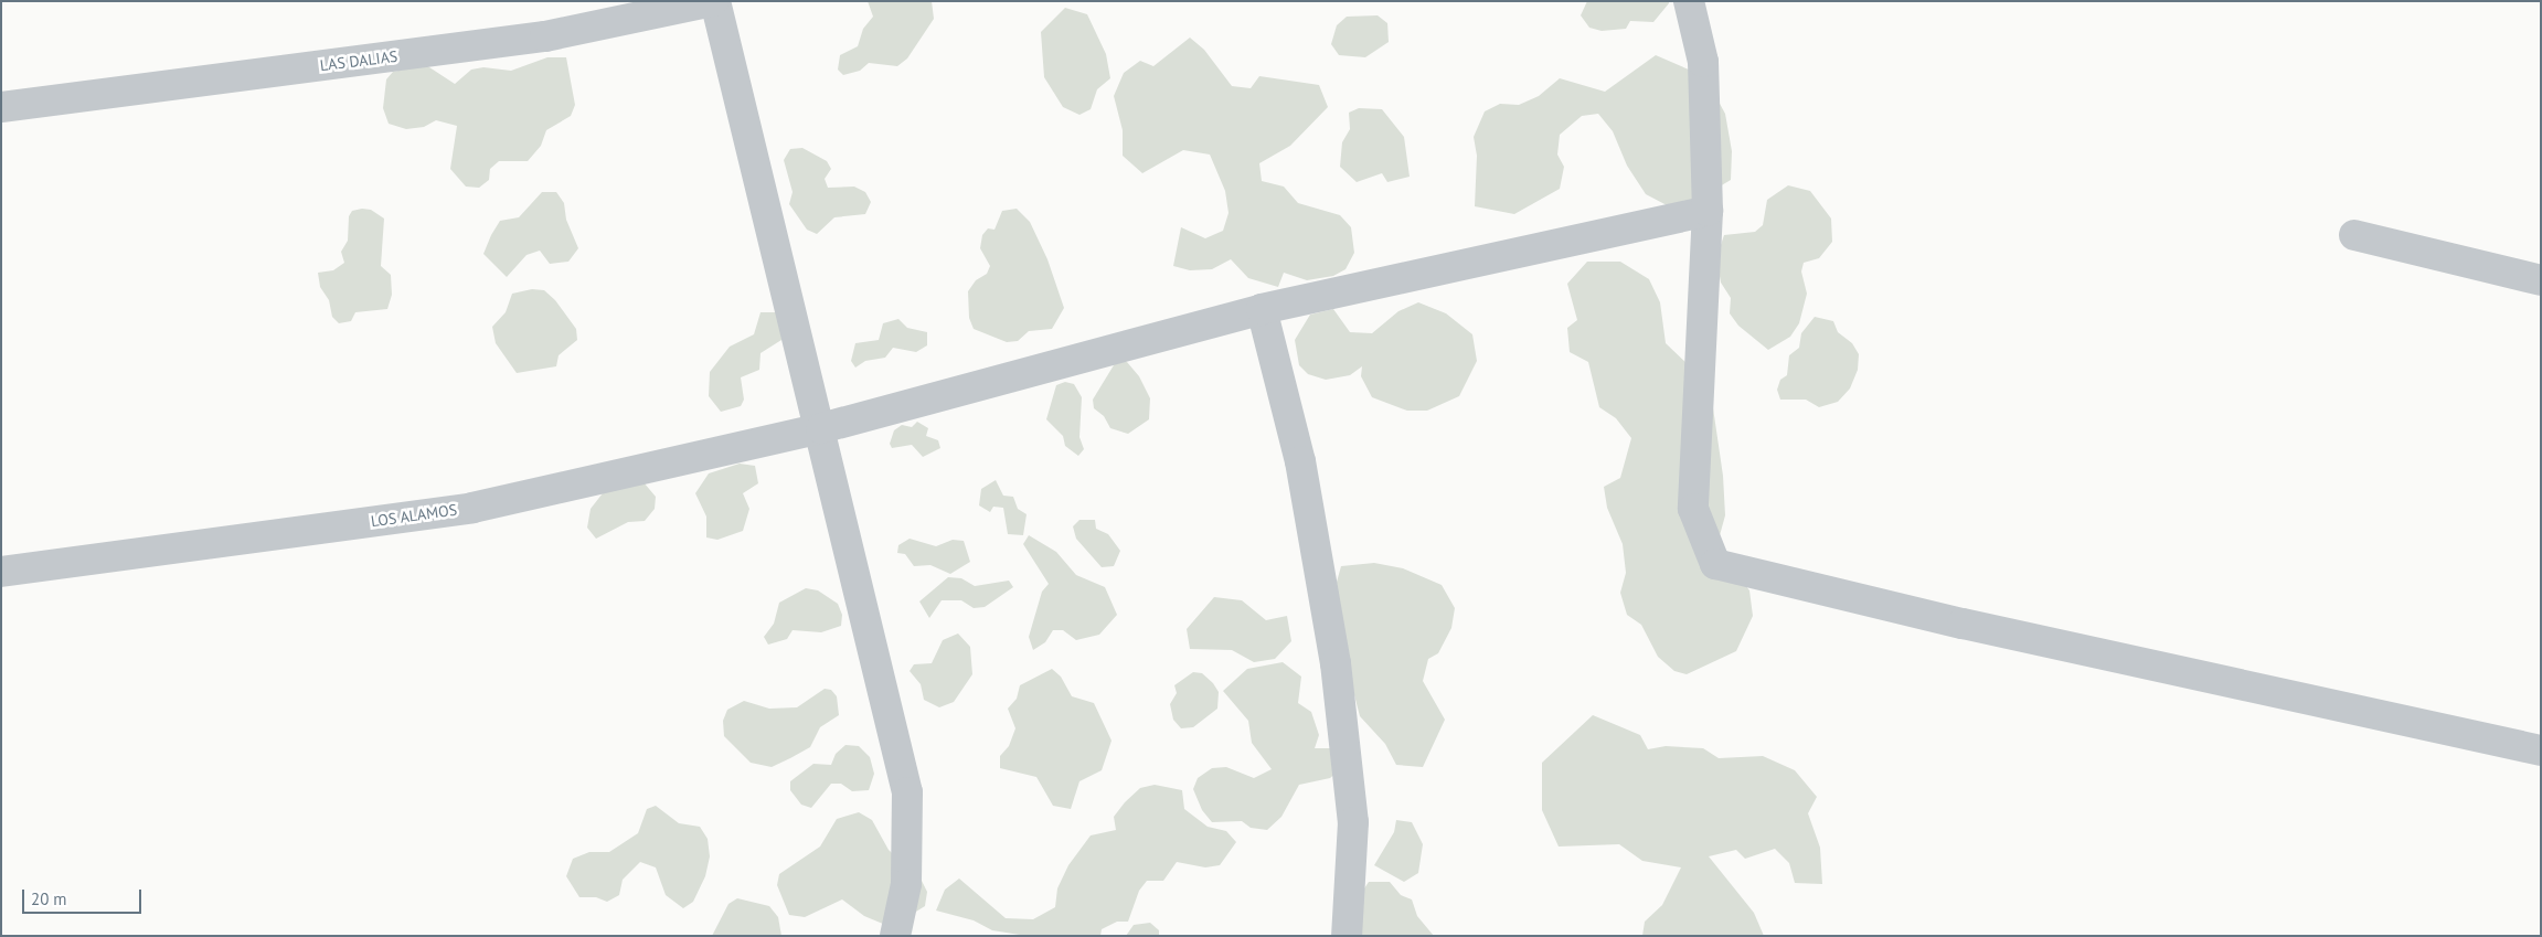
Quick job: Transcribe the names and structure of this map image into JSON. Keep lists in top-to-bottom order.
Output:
{
  "streets": {
    "street": ["LAS DALIAS", "LOS ALAMOS"]
  },
  "scale_bar": "20 m"
}
